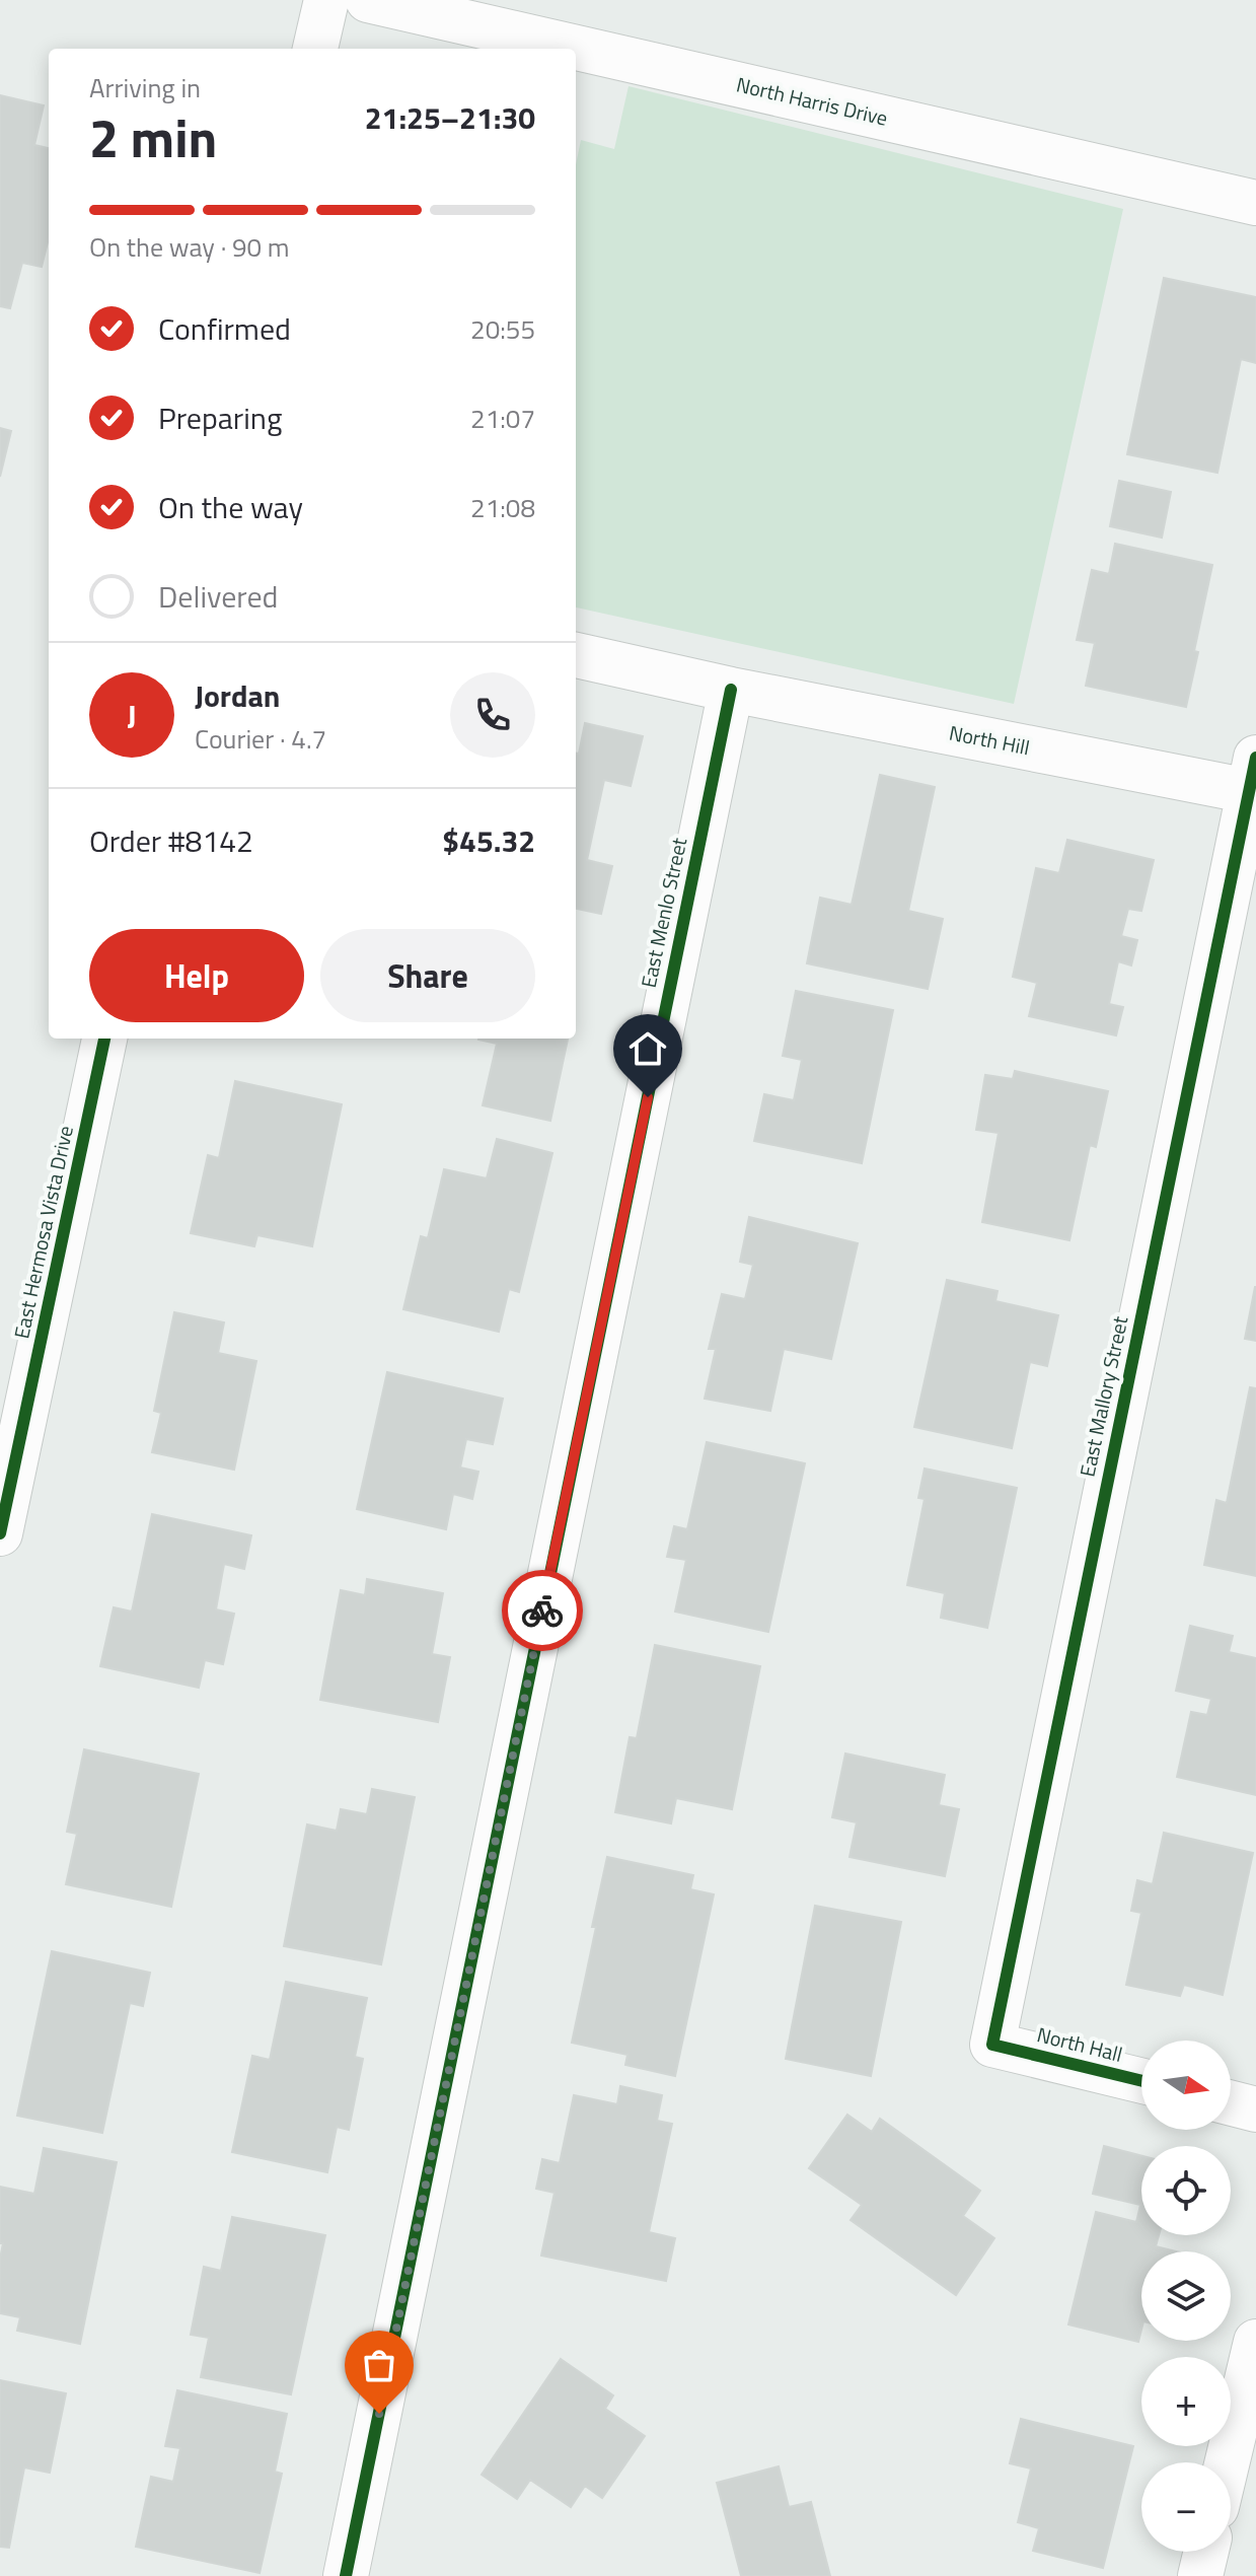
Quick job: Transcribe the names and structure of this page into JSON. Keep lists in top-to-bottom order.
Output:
{
  "streets": {
    "street": [
      "North Harris Drive",
      "North Hill",
      "East Menlo Street",
      "East Hermosa Vista Drive",
      "East Mallory Street",
      "North Hall"
    ]
  },
  "crossings": [
    ["North Hill", "East Menlo Street"],
    ["North Hill", "East Mallory Street"],
    ["East Mallory Street", "North Hall"]
  ],
  "north": "right",
  "page": {
    "heading": ["2 min", "Arriving in", "21:25–21:30"],
    "panel": [
      "Jordan",
      "Courier · 4.7",
      "Order #8142",
      "$45.32"
    ],
    "bar": "On the way · 90 m",
    "list": [
      ["Confirmed", "20:55"],
      ["Preparing", "21:07"],
      ["On the way", "21:08"],
      "Delivered"
    ],
    "round": "J",
    "buttons": ["Help", "Share"],
    "map_buttons": ["+", "−"]
  }
}
